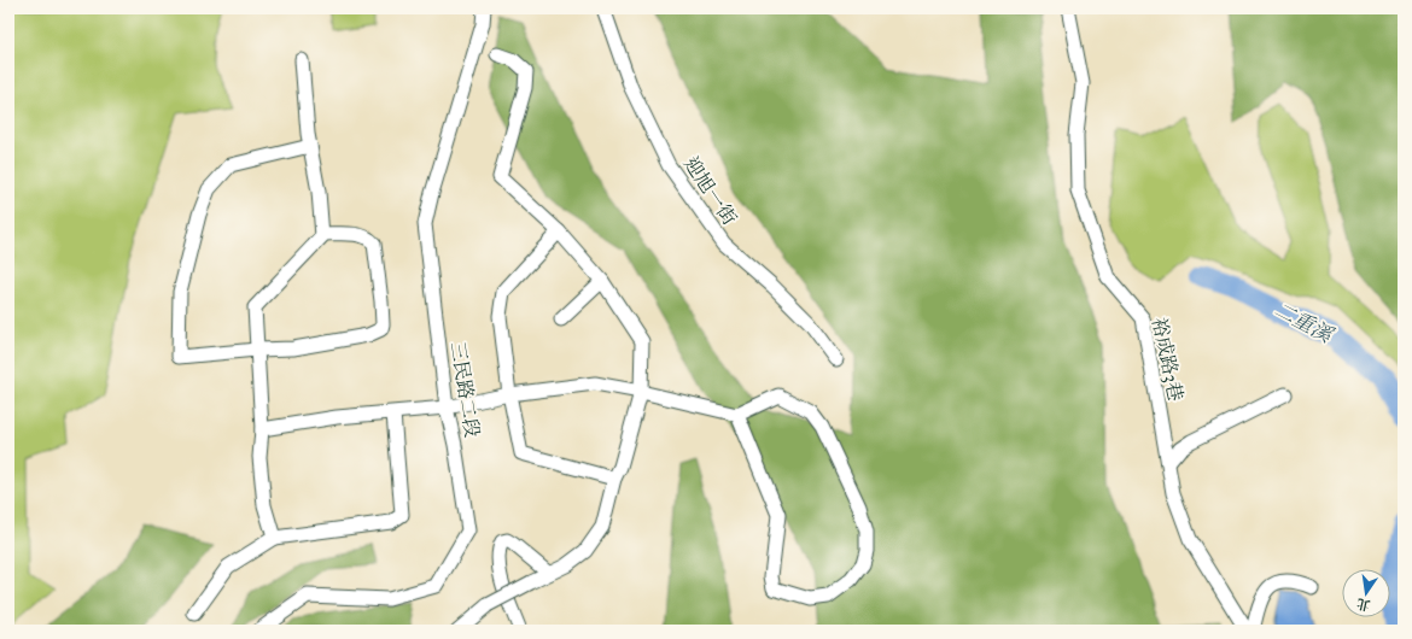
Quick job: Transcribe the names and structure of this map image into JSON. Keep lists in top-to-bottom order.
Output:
{
  "streets": {
    "street": ["迎旭一街", "裕成路3巷", "三民路二段"]
  },
  "water": ["二重溪"],
  "north": "bottom"
}
